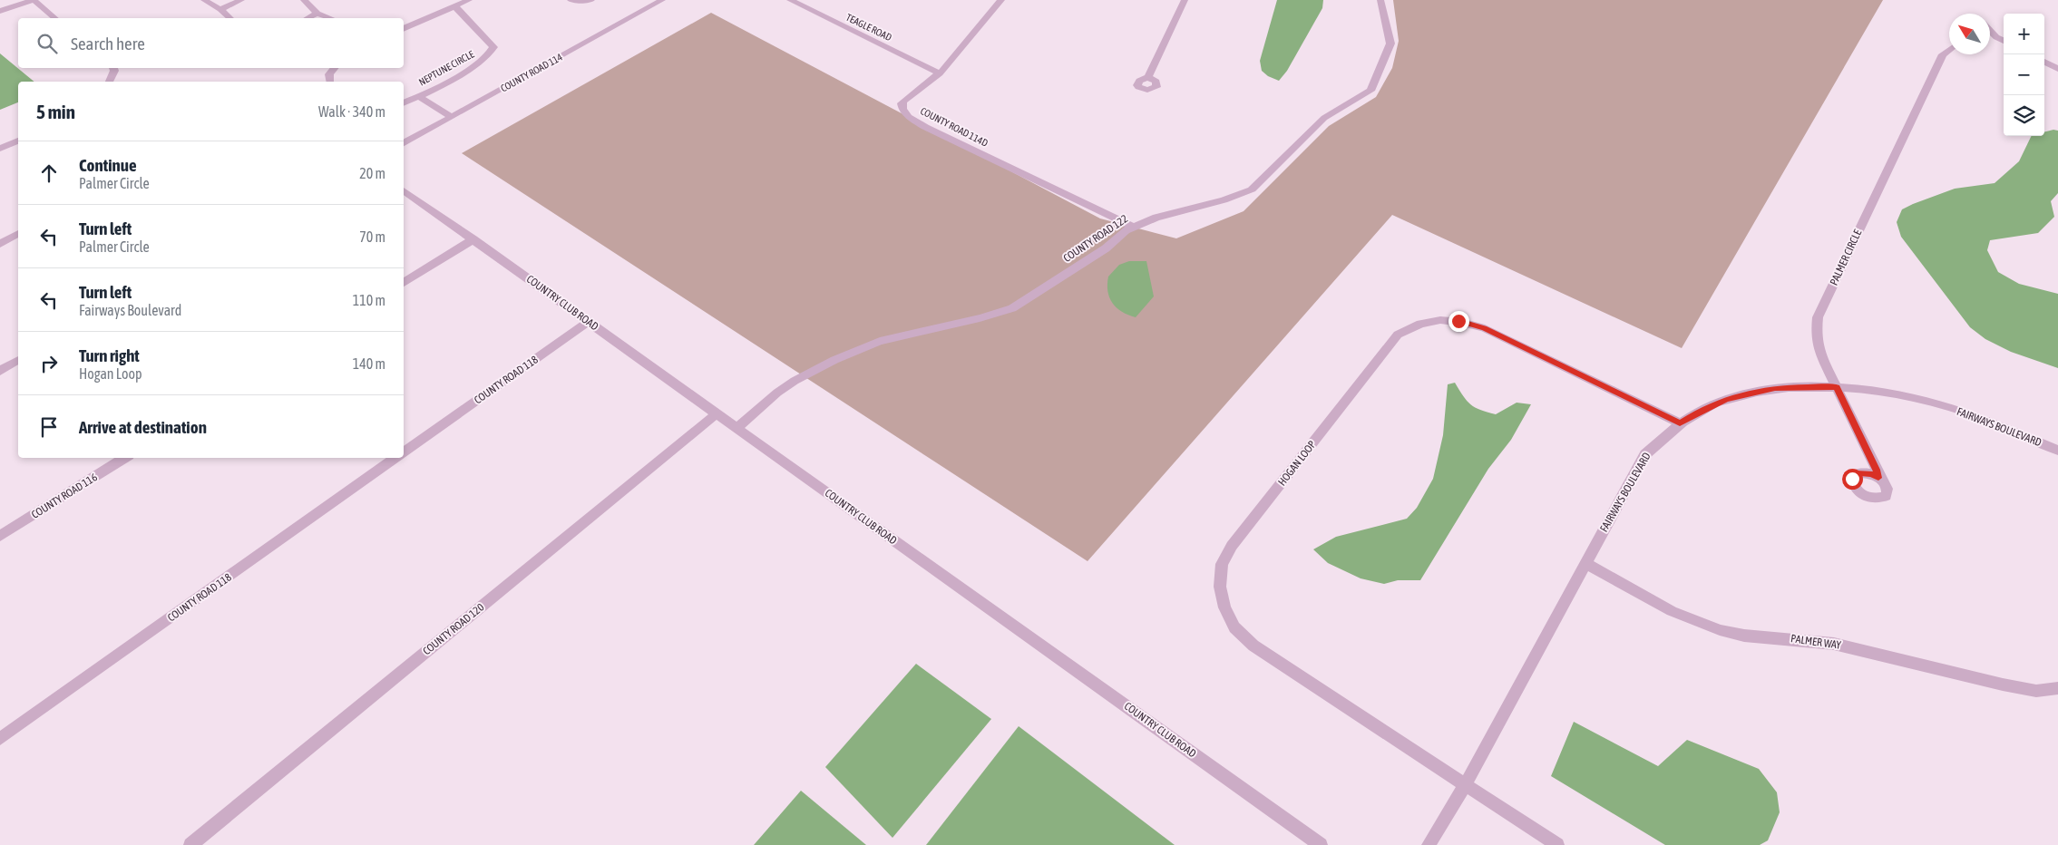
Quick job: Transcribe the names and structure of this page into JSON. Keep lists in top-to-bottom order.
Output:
{
  "streets": {
    "street": [
      "TEAGLE ROAD",
      "NEPTUNE CIRCLE",
      "COUNTY ROAD 114",
      "COUNTY ROAD 114D",
      "COUNTY ROAD 122",
      "PALMER CIRCLE",
      "COUNTRY CLUB ROAD",
      "COUNTY ROAD 118",
      "FAIRWAYS BOULEVARD",
      "HOGAN LOOP",
      "COUNTY ROAD 116",
      "COUNTY ROAD 120",
      "PALMER WAY"
    ]
  },
  "crossings": [
    ["TEAGLE ROAD", "COUNTY ROAD 114D"],
    ["COUNTY ROAD 114D", "COUNTY ROAD 122"],
    ["COUNTY ROAD 122", "COUNTRY CLUB ROAD"],
    ["PALMER CIRCLE", "FAIRWAYS BOULEVARD"],
    ["COUNTRY CLUB ROAD", "COUNTY ROAD 118"],
    ["COUNTRY CLUB ROAD", "COUNTY ROAD 120"],
    ["FAIRWAYS BOULEVARD", "HOGAN LOOP"],
    ["FAIRWAYS BOULEVARD", "PALMER WAY"]
  ],
  "north": "top left",
  "page": {
    "map_buttons": ["+", "−"],
    "search": "Search here",
    "heading": ["5 min", "Walk · 340 m"],
    "list": [
      ["Continue", "Palmer Circle", "20 m"],
      ["Turn left", "Palmer Circle", "70 m"],
      ["Turn left", "Fairways Boulevard", "110 m"],
      ["Turn right", "Hogan Loop", "140 m"],
      "Arrive at destination"
    ]
  }
}
